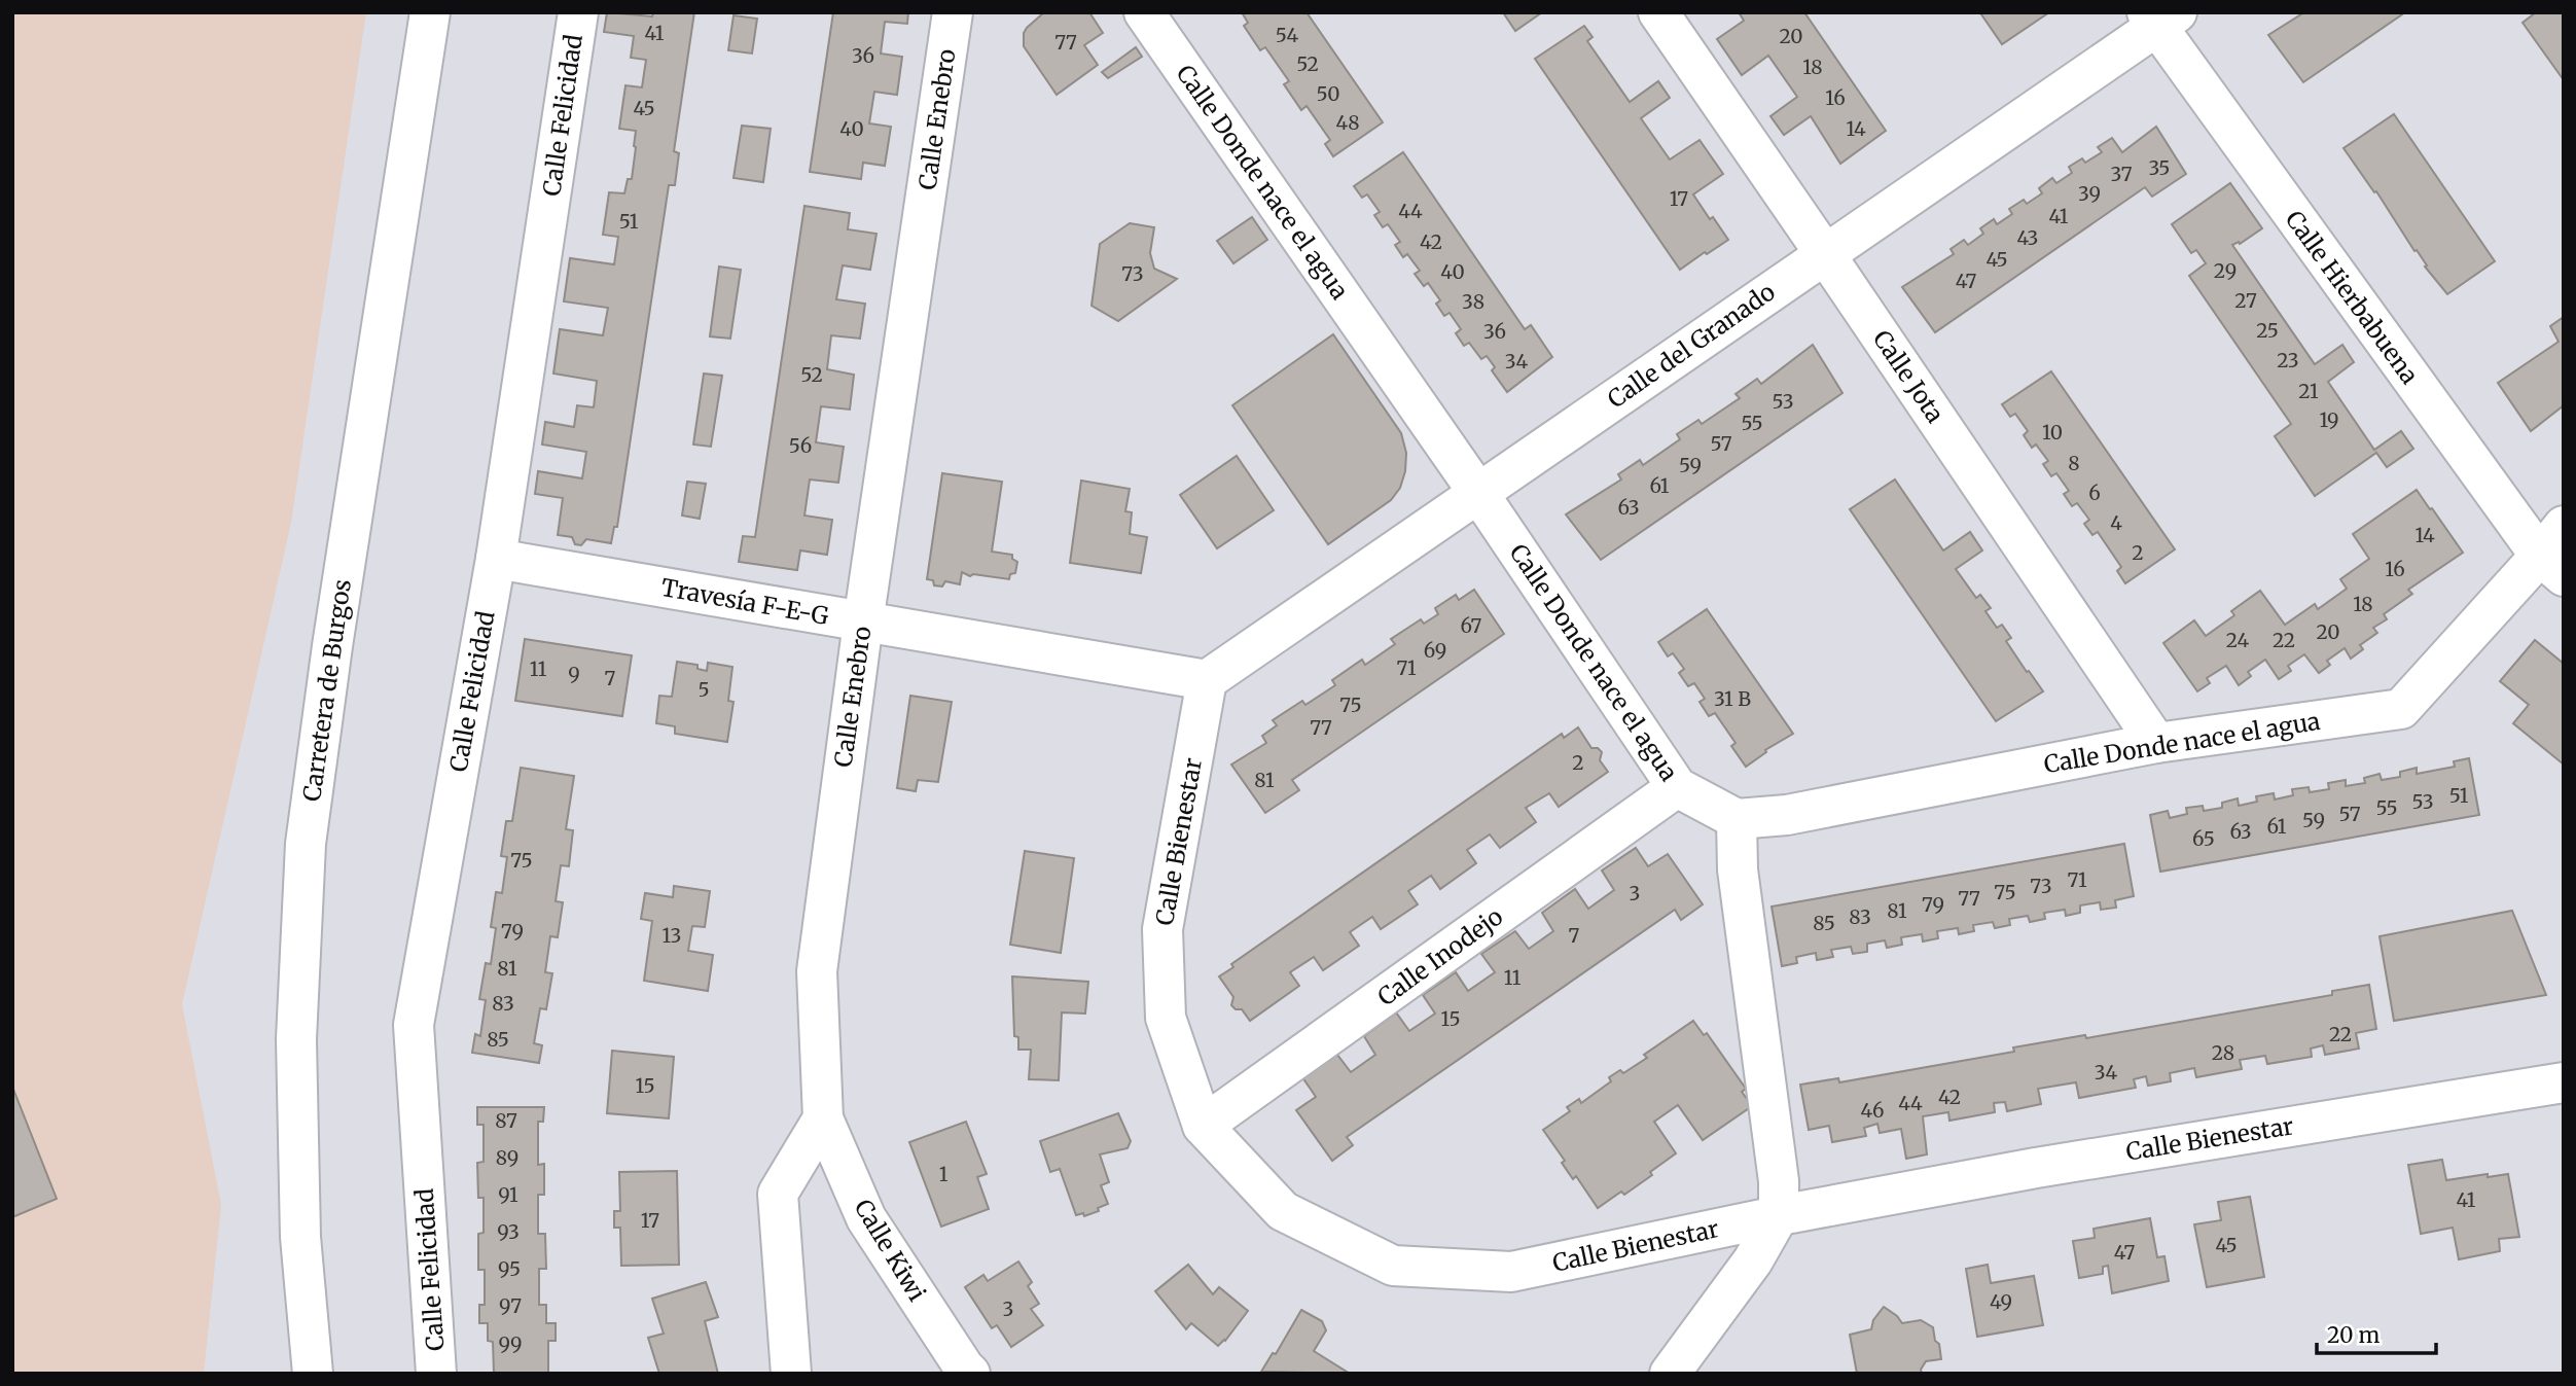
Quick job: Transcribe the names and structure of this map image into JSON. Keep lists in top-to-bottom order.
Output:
{
  "streets": {
    "main road": [
      "Calle Felicidad",
      "Calle Enebro",
      "Calle Donde nace el agua",
      "Calle Hierbabuena",
      "Calle del Granado",
      "Calle Jota",
      "Travesía F-E-G",
      "Carretera de Burgos",
      "Calle Bienestar",
      "Calle Inodejo",
      "Calle Kiwi"
    ]
  },
  "crossings": [
    ["Calle Felicidad", "Travesía F-E-G"],
    ["Calle Enebro", "Travesía F-E-G"],
    ["Calle Enebro", "Calle Kiwi"],
    ["Calle Donde nace el agua", "Calle Hierbabuena"],
    ["Calle Donde nace el agua", "Calle del Granado"],
    ["Calle Donde nace el agua", "Calle Jota"],
    ["Calle Donde nace el agua", "Calle Inodejo"],
    ["Calle Hierbabuena", "Calle del Granado"],
    ["Calle del Granado", "Calle Jota"],
    ["Calle del Granado", "Travesía F-E-G"],
    ["Calle del Granado", "Calle Bienestar"],
    ["Travesía F-E-G", "Calle Bienestar"],
    ["Calle Bienestar", "Calle Inodejo"]
  ],
  "house_numbers": [
    "41",
    "54",
    "20",
    "77",
    "36",
    "52",
    "18",
    "50",
    "16",
    "45",
    "48",
    "40",
    "14",
    "35",
    "37",
    "39",
    "17",
    "44",
    "41",
    "51",
    "43",
    "42",
    "45",
    "29",
    "40",
    "73",
    "47",
    "27",
    "38",
    "25",
    "36",
    "23",
    "34",
    "52",
    "21",
    "53",
    "19",
    "55",
    "10",
    "57",
    "56",
    "8",
    "59",
    "61",
    "6",
    "63",
    "4",
    "14",
    "2",
    "16",
    "18",
    "67",
    "20",
    "24",
    "22",
    "69",
    "71",
    "11",
    "9",
    "7",
    "5",
    "31 B",
    "75",
    "77",
    "2",
    "81",
    "51",
    "53",
    "55",
    "57",
    "59",
    "61",
    "63",
    "65",
    "75",
    "71",
    "73",
    "75",
    "3",
    "77",
    "79",
    "81",
    "83",
    "85",
    "79",
    "13",
    "7",
    "81",
    "11",
    "83",
    "15",
    "22",
    "85",
    "28",
    "34",
    "15",
    "42",
    "44",
    "46",
    "87",
    "89",
    "1",
    "91",
    "41",
    "17",
    "93",
    "45",
    "47",
    "95",
    "49",
    "97",
    "3",
    "99"
  ],
  "scale_bar": "20 m"
}
